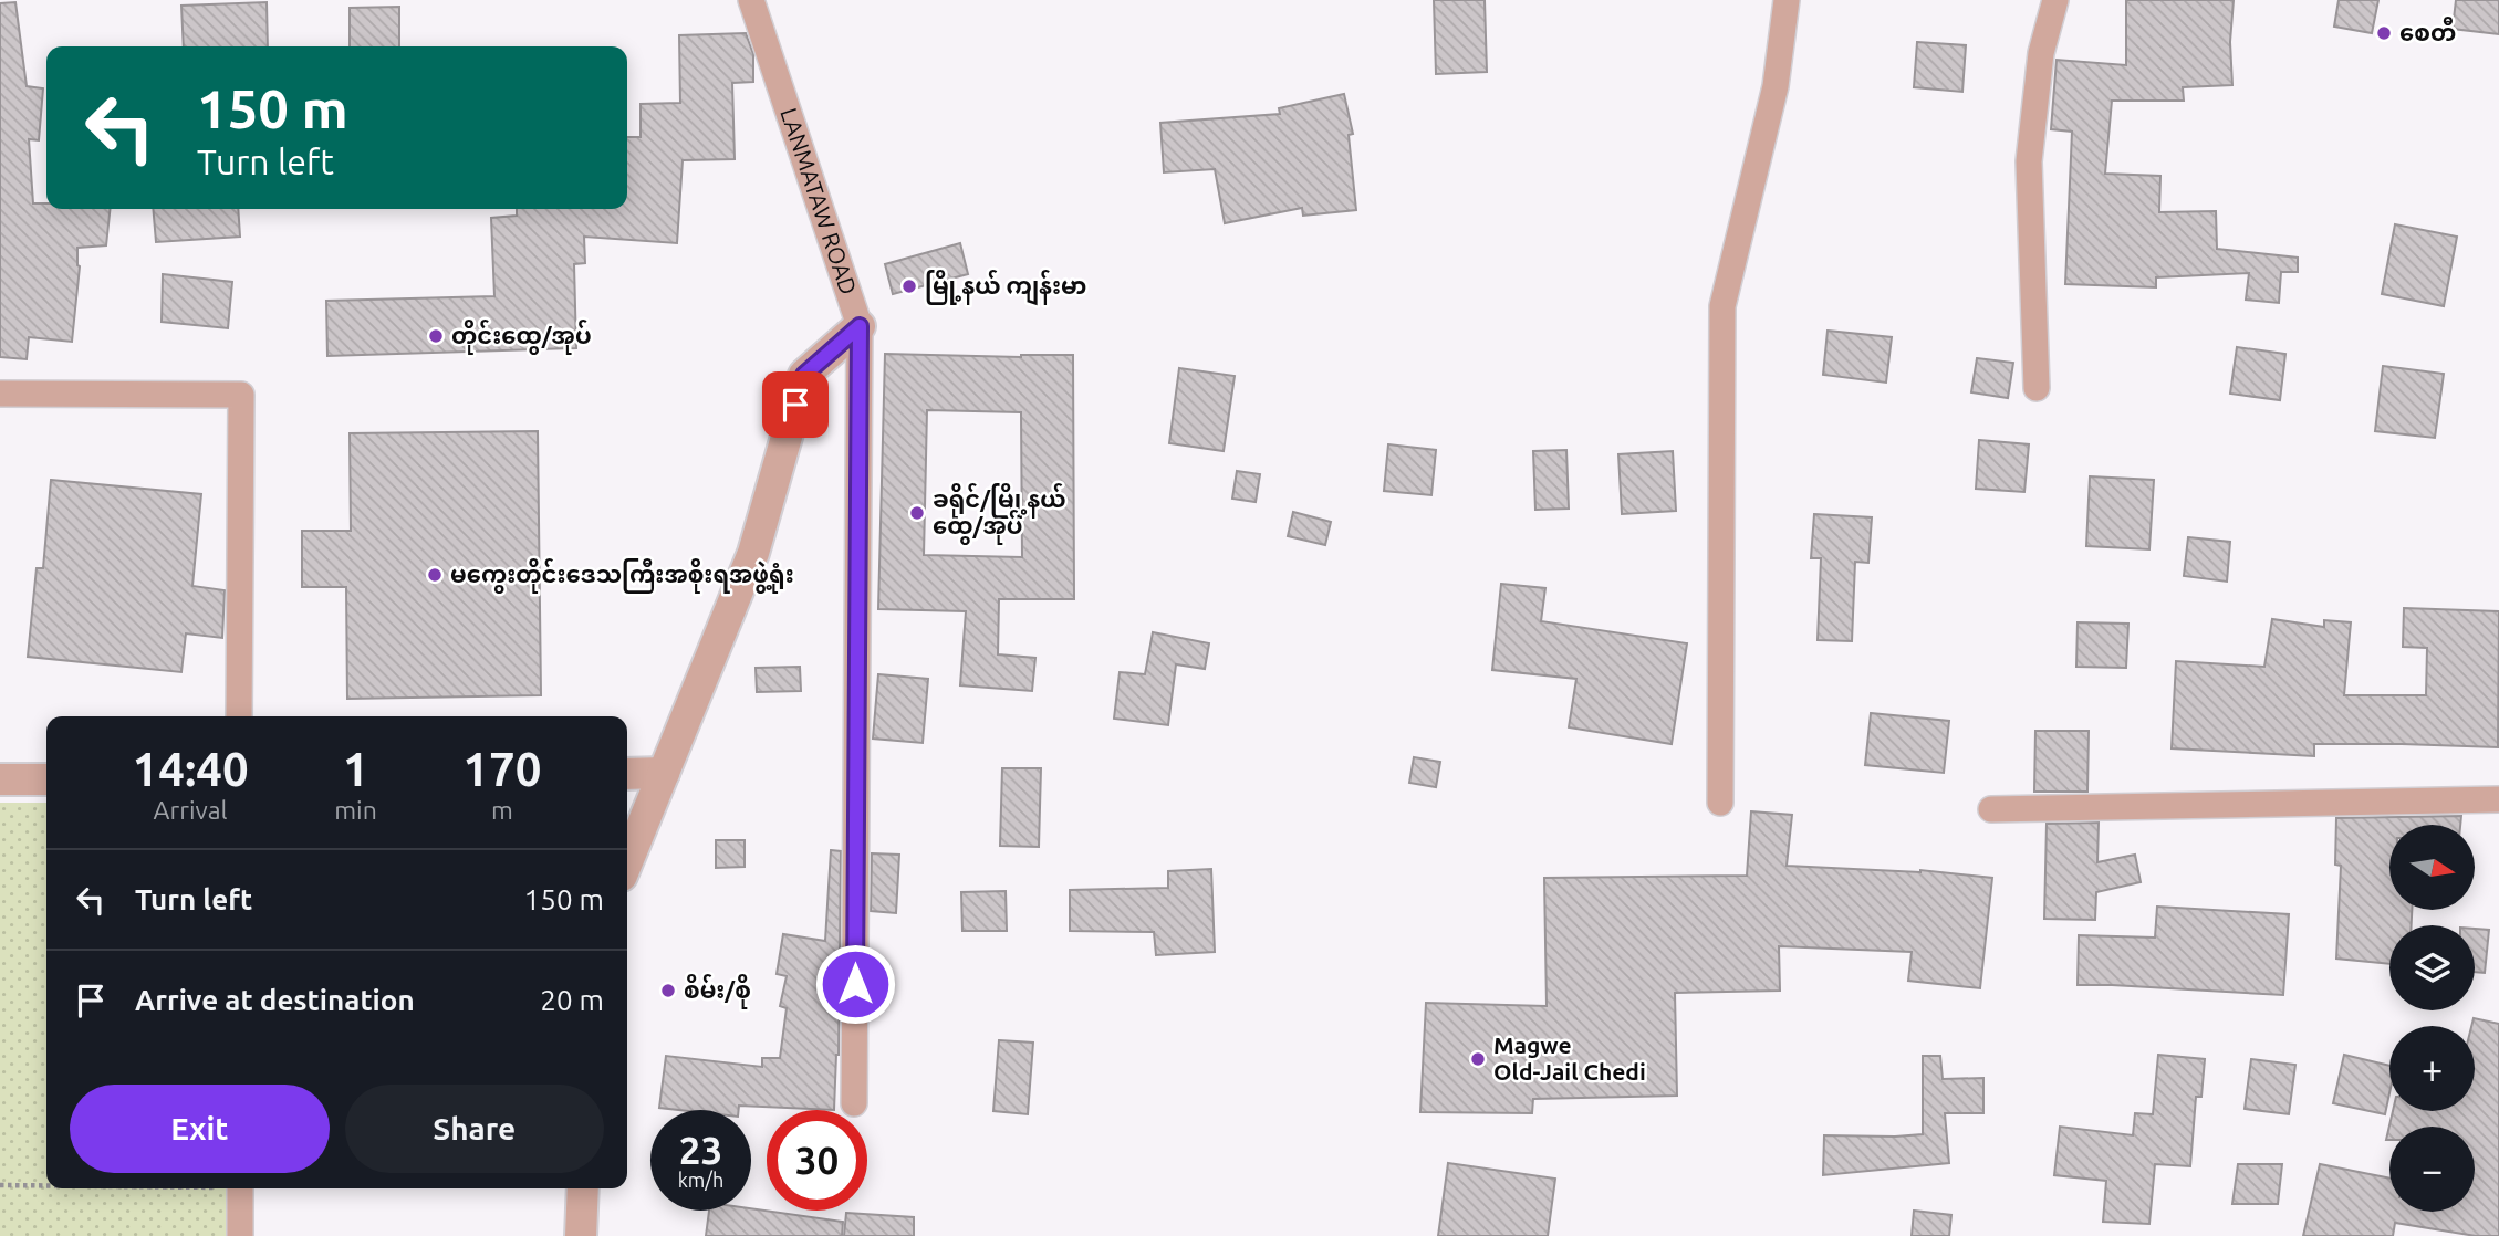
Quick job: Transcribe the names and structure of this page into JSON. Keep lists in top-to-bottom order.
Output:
{
  "streets": {
    "street": ["LANMATAW ROAD"]
  },
  "places": [
    "စေတီ",
    "မြို့နယ် ကျန်းမာ",
    "တိုင်းထွေ/အုပ်",
    "ခရိုင်/မြို့နယ် ထွေ/အုပ်",
    "မကွေးတိုင်းဒေသကြီးအစိုးရအဖွဲ့ရုံး",
    "စိမ်း/စို",
    "Magwe Old-Jail Chedi"
  ],
  "north": "right",
  "page": {
    "turn": ["150 m", "Turn left"],
    "eta": [
      "14:40",
      "Arrival",
      "1",
      "min",
      "170",
      "m"
    ],
    "map_buttons": ["+", "−"],
    "list": [
      {
        "name": "Turn left",
        "value": "150 m"
      },
      {
        "name": "Arrive at destination",
        "value": "20 m"
      }
    ],
    "buttons": ["Exit", "Share"],
    "speed": "23 km/h",
    "limit": "30"
  }
}
